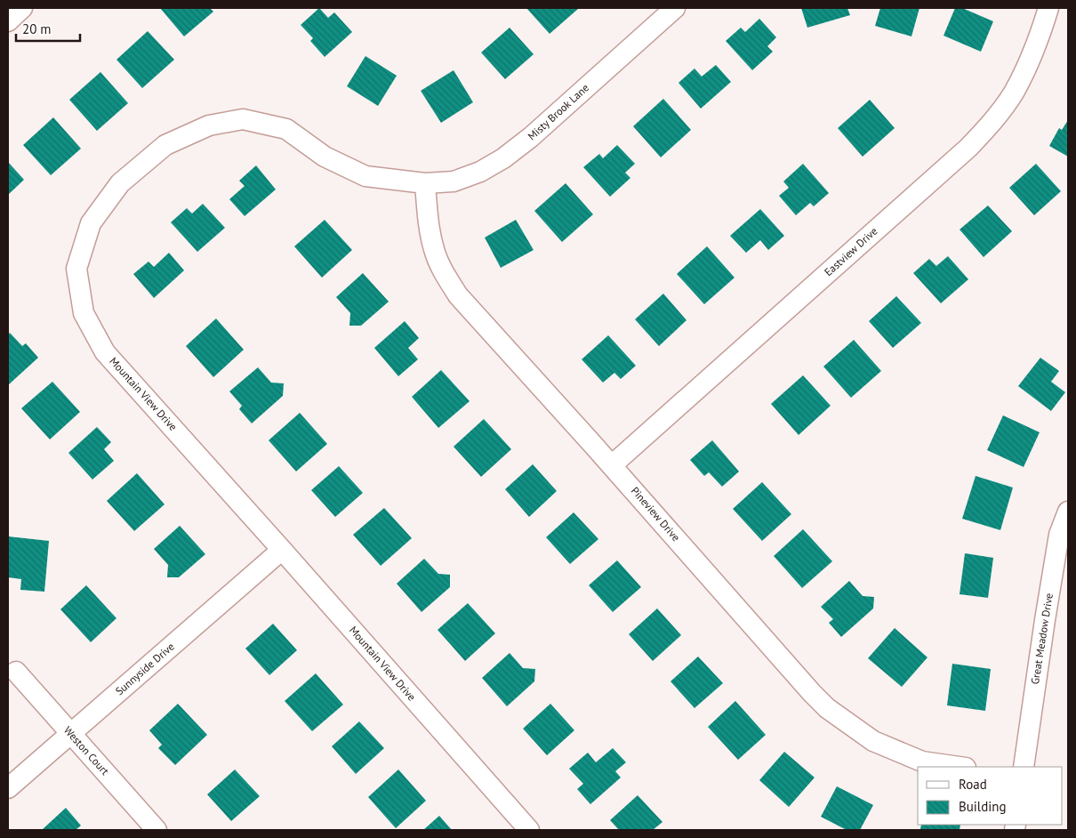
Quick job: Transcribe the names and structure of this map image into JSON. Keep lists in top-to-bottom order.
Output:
{
  "streets": {
    "street": [
      "Misty Brook Lane",
      "Eastview Drive",
      "Mountain View Drive",
      "Pineview Drive",
      "Great Meadow Drive",
      "Sunnyside Drive",
      "Weston Court"
    ]
  },
  "crossings": [
    ["Misty Brook Lane", "Mountain View Drive"],
    ["Misty Brook Lane", "Pineview Drive"],
    ["Eastview Drive", "Pineview Drive"],
    ["Mountain View Drive", "Pineview Drive"],
    ["Mountain View Drive", "Sunnyside Drive"],
    ["Sunnyside Drive", "Weston Court"]
  ],
  "legend": ["Road", "Building"],
  "scale_bar": "20 m"
}
